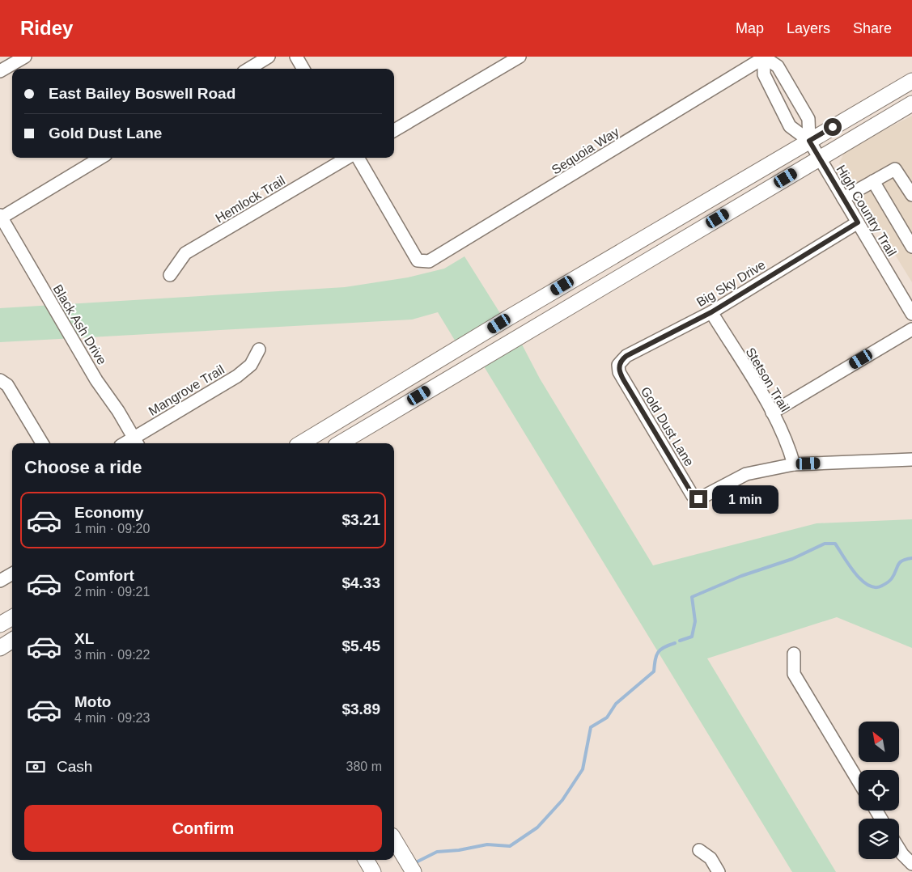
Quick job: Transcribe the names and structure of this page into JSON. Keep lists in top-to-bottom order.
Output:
{
  "streets": {
    "street": [
      "Sequoia Way",
      "Hemlock Trail",
      "High Country Trail",
      "Big Sky Drive",
      "Black Ash Drive",
      "Stetson Trail",
      "Mangrove Trail",
      "Gold Dust Lane"
    ]
  },
  "crossings": [
    ["High Country Trail", "Big Sky Drive"],
    ["Big Sky Drive", "Stetson Trail"],
    ["Big Sky Drive", "Gold Dust Lane"],
    ["Black Ash Drive", "Mangrove Trail"],
    ["Stetson Trail", "Gold Dust Lane"]
  ],
  "north": "top left",
  "page": {
    "header": "Ridey",
    "nav": ["Map", "Layers", "Share"],
    "banner": ["East Bailey Boswell Road", "Gold Dust Lane"],
    "heading": "Choose a ride",
    "bubble": "1 min",
    "list": [
      {
        "name": "Economy",
        "note": "1 min · 09:20",
        "value": "$3.21"
      },
      {
        "name": "Comfort",
        "note": "2 min · 09:21",
        "value": "$4.33"
      },
      {
        "name": "XL",
        "note": "3 min · 09:22",
        "value": "$5.45"
      },
      {
        "name": "Moto",
        "note": "4 min · 09:23",
        "value": "$3.89"
      }
    ],
    "pay": ["Cash", "380 m"],
    "buttons": "Confirm"
  }
}
